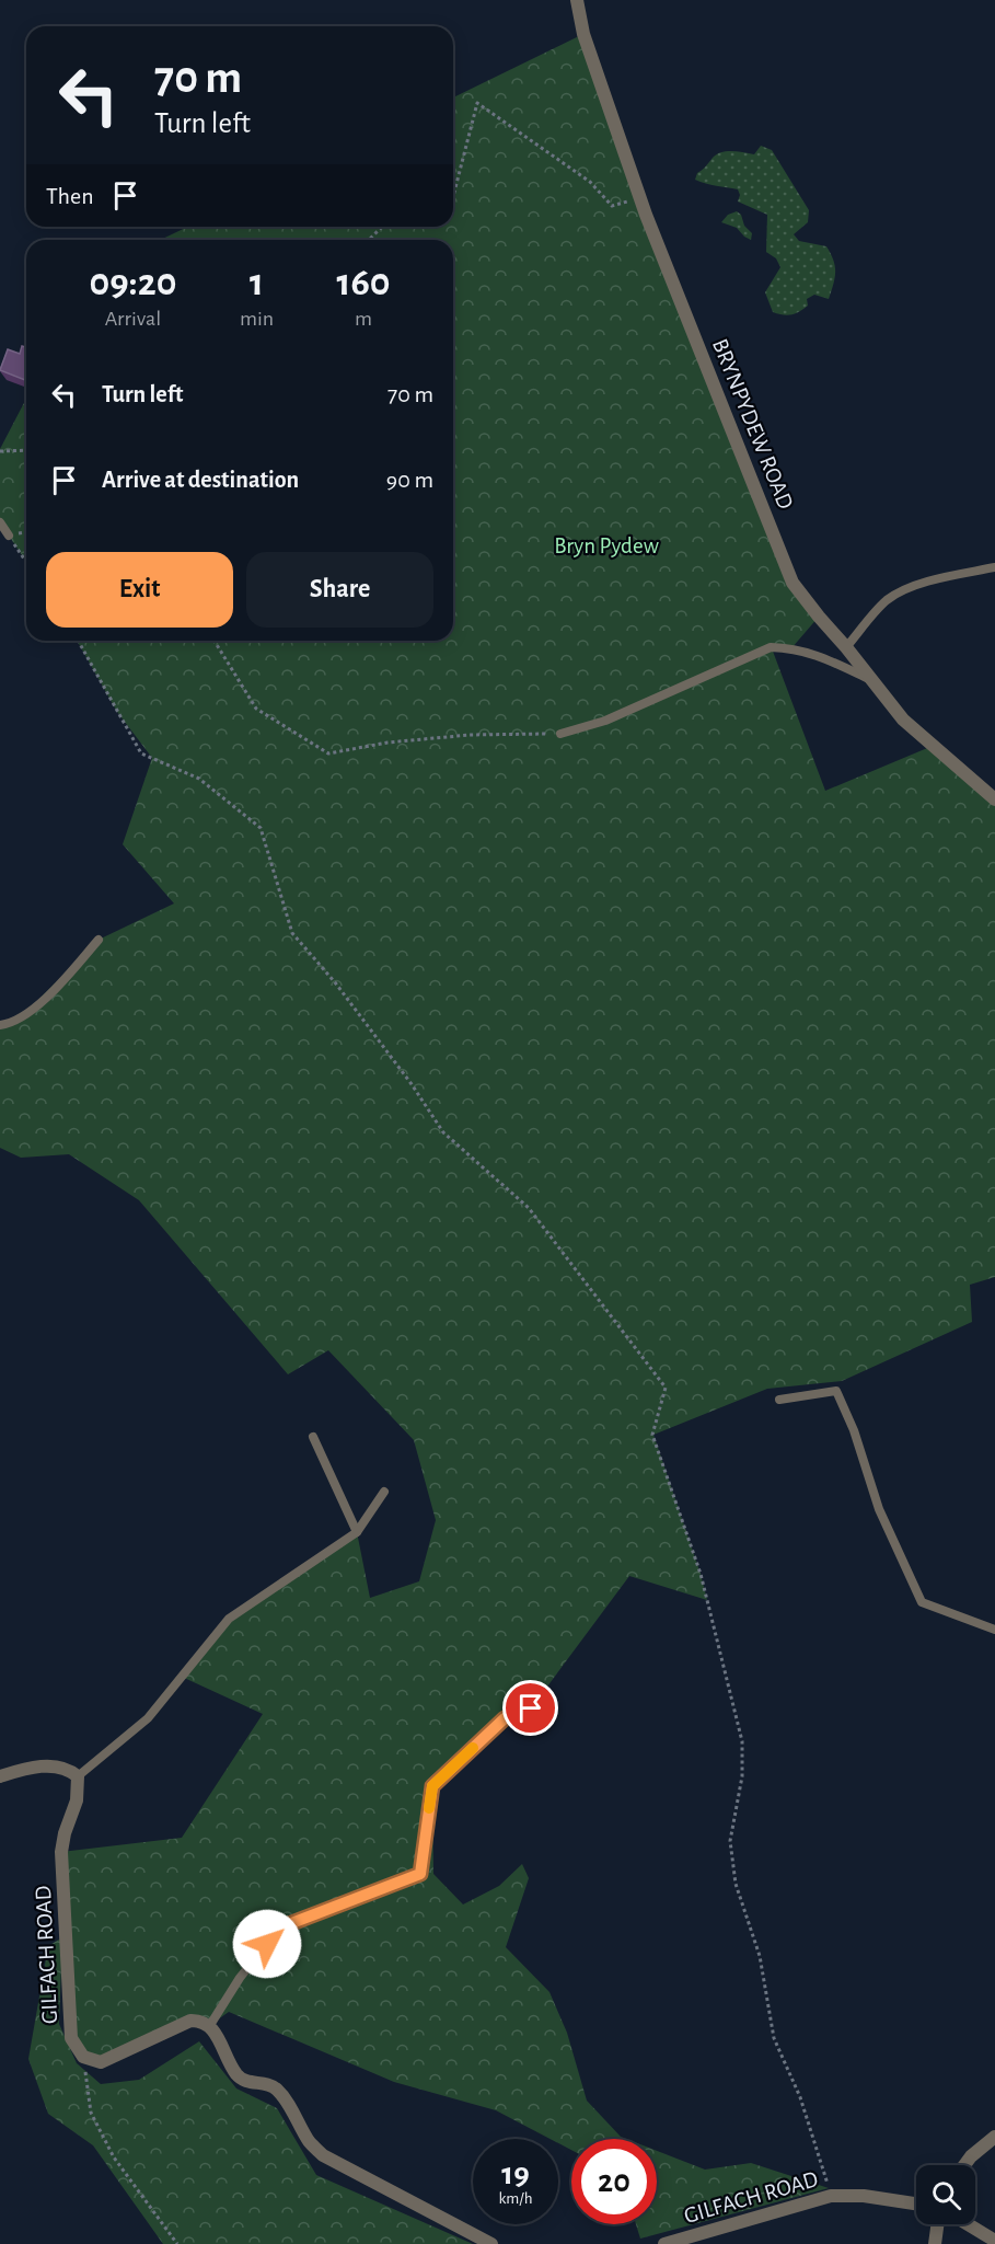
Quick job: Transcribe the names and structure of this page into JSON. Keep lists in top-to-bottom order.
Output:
{
  "streets": {
    "street": ["BRYNPYDEW ROAD", "GILFACH ROAD"]
  },
  "parks": ["Bryn Pydew"],
  "page": {
    "turn": ["70 m", "Turn left"],
    "then": "Then",
    "eta": [
      "09:20",
      "Arrival",
      "1",
      "min",
      "160",
      "m"
    ],
    "list": [
      {
        "name": "Turn left",
        "value": "70 m"
      },
      {
        "name": "Arrive at destination",
        "value": "90 m"
      }
    ],
    "buttons": ["Exit", "Share"],
    "speed": "19 km/h",
    "limit": "20"
  }
}
